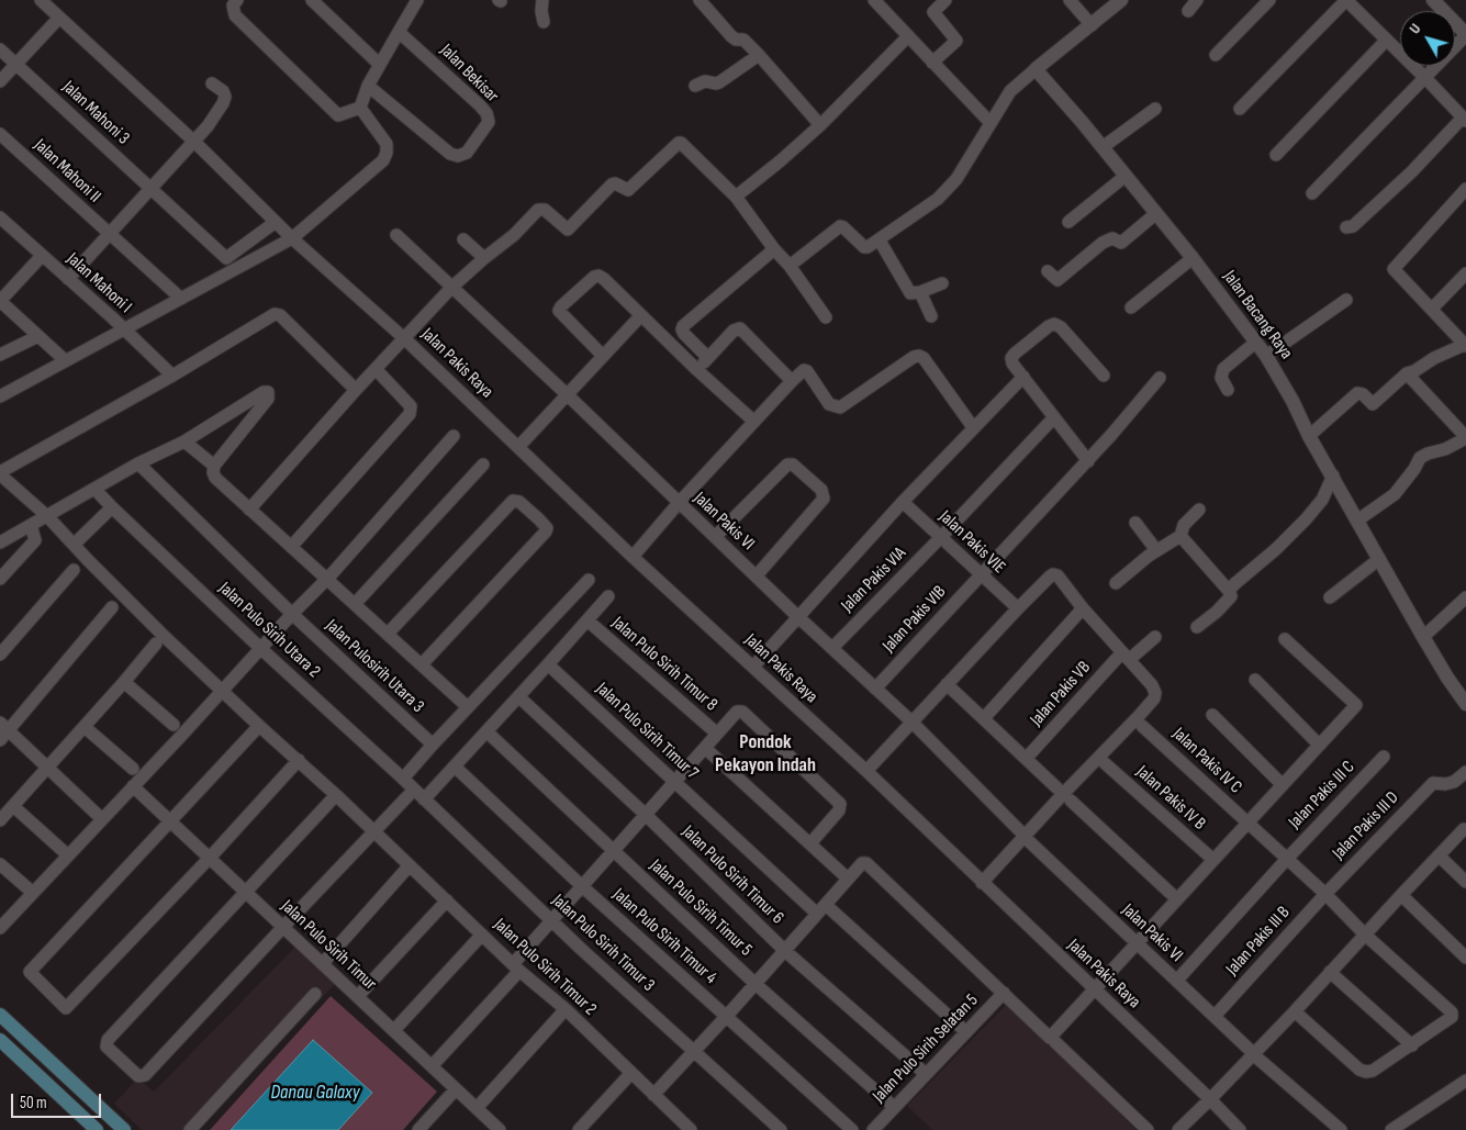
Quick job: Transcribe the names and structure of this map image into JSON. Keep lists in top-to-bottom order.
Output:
{
  "streets": {
    "street": [
      "Jalan Bekisar",
      "Jalan Mahoni 3",
      "Jalan Mahoni II",
      "Jalan Mahoni I",
      "Jalan Bacang Raya",
      "Jalan Pakis Raya",
      "Jalan Pakis VI",
      "Jalan Pakis VIE",
      "Jalan Pakis VIA",
      "Jalan Pakis VIB",
      "Jalan Pulo Sirih Utara 2",
      "Jalan Pulo Sirih Timur 8",
      "Jalan Pulosirih Utara 3",
      "Jalan Pakis VB",
      "Jalan Pulo Sirih Timur 7",
      "Jalan Pakis IV C",
      "Jalan Pakis III C",
      "Jalan Pakis IV B",
      "Jalan Pakis III D",
      "Jalan Pulo Sirih Timur 6",
      "Jalan Pulo Sirih Timur 5",
      "Jalan Pulo Sirih Timur 4",
      "Jalan Pakis III B",
      "Jalan Pulo Sirih Timur 3",
      "Jalan Pulo Sirih Timur",
      "Jalan Pulo Sirih Timur 2",
      "Jalan Pulo Sirih Selatan 5"
    ]
  },
  "crossings": [
    ["Jalan Mahoni 3", "Jalan Pakis Raya"],
    ["Jalan Pakis VI", "Jalan Pakis VIA"],
    ["Jalan Pakis VI", "Jalan Pakis VIB"],
    ["Jalan Pakis VIE", "Jalan Pakis VIA"],
    ["Jalan Pakis VIE", "Jalan Pakis VIB"],
    ["Jalan Pulo Sirih Utara 2", "Jalan Pulo Sirih Timur 3"],
    ["Jalan Pulo Sirih Timur 7", "Jalan Pulo Sirih Selatan 5"],
    ["Jalan Pakis IV C", "Jalan Pakis III C"],
    ["Jalan Pakis IV C", "Jalan Pakis III D"],
    ["Jalan Pakis IV C", "Jalan Pakis III B"],
    ["Jalan Pakis III D", "Jalan Pakis III B"],
    ["Jalan Pulo Sirih Timur 6", "Jalan Pulo Sirih Selatan 5"],
    ["Jalan Pulo Sirih Timur 5", "Jalan Pulo Sirih Selatan 5"]
  ],
  "districts": ["Pondok Pekayon Indah"],
  "water": ["Danau Galaxy"],
  "scale_bar": "50 m",
  "north": "top left"
}
